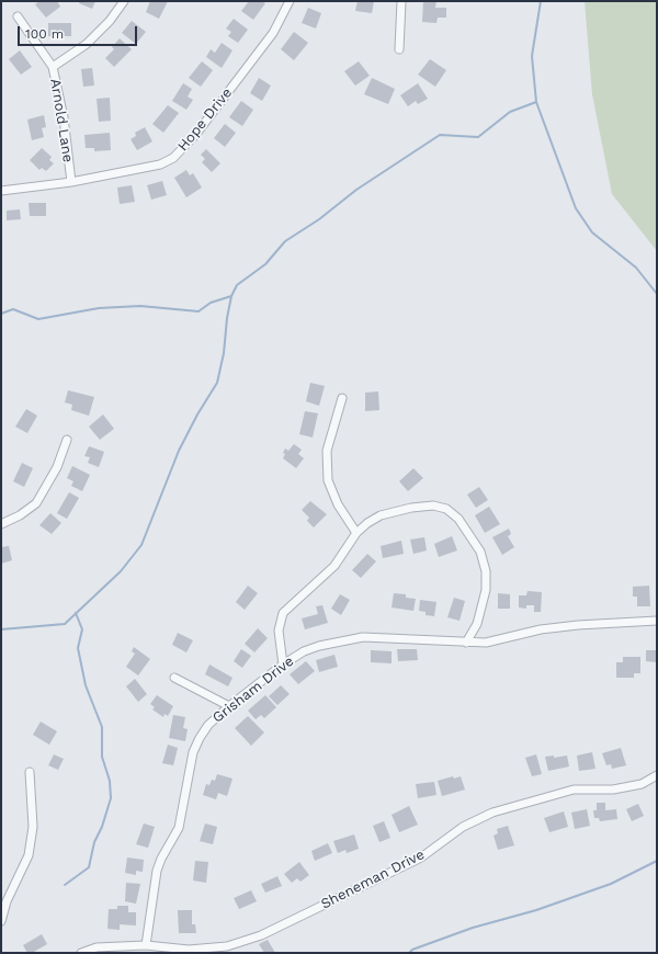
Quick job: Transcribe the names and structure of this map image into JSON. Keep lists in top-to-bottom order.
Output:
{
  "streets": {
    "street": [
      "Hope Drive",
      "Arnold Lane",
      "Grisham Drive",
      "Sheneman Drive"
    ]
  },
  "crossings": [
    ["Hope Drive", "Arnold Lane"],
    ["Grisham Drive", "Sheneman Drive"]
  ],
  "scale_bar": "100 m"
}
